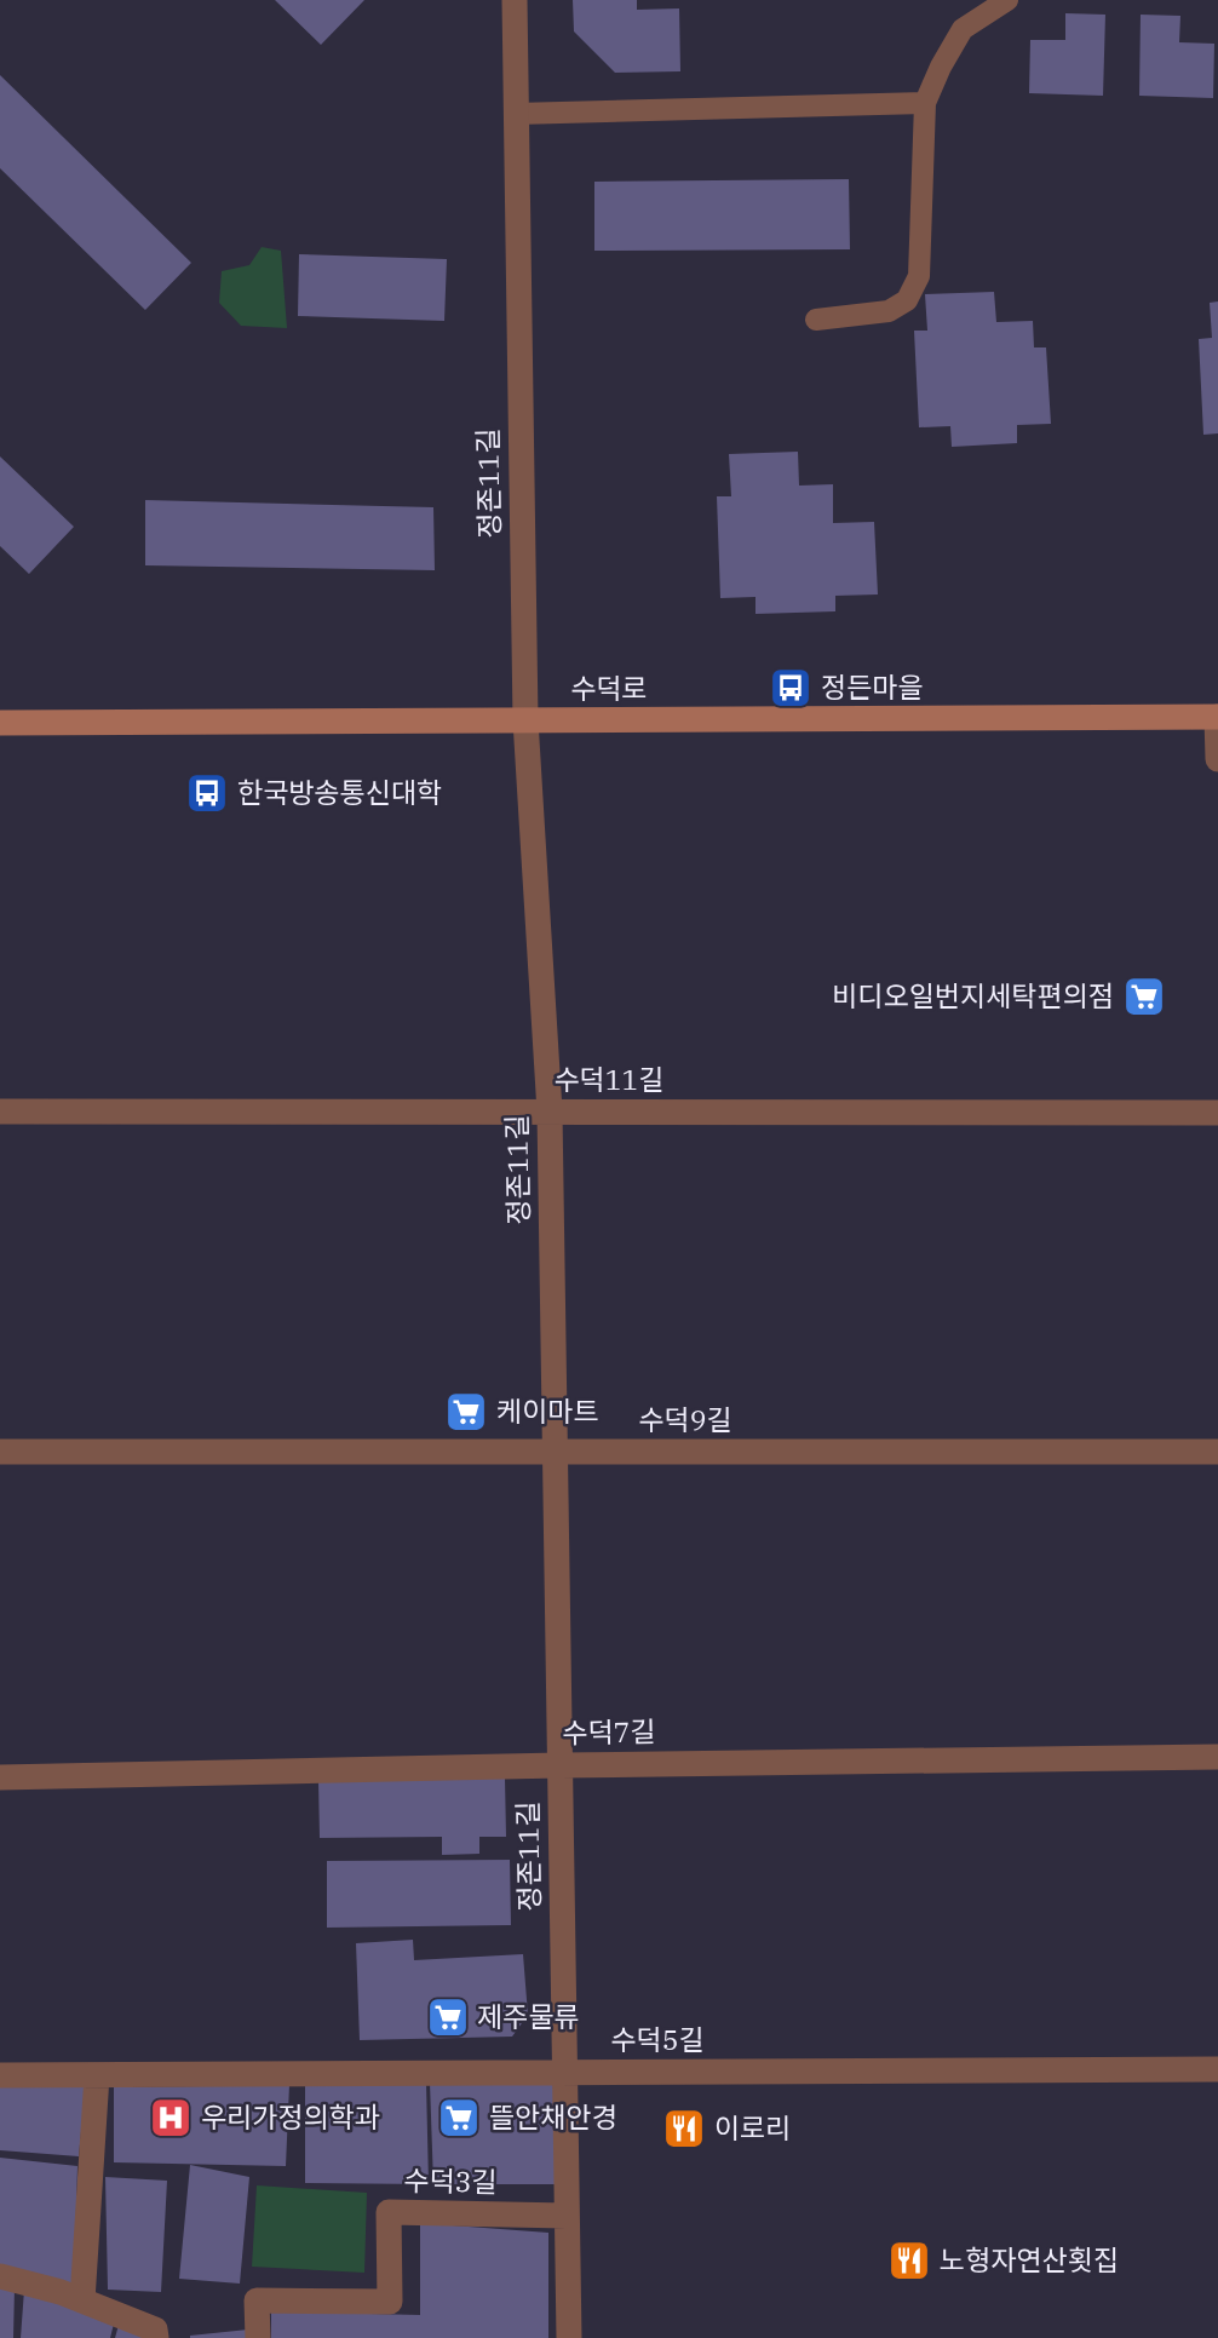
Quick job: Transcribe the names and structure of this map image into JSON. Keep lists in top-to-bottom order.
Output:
{
  "streets": {
    "main road": ["수덕로"],
    "street": [
      "정존11길",
      "수덕11길",
      "수덕9길",
      "수덕7길",
      "수덕5길",
      "수덕3길"
    ]
  },
  "crossings": [
    ["정존11길", "수덕로"],
    ["정존11길", "수덕11길"],
    ["정존11길", "수덕9길"],
    ["정존11길", "수덕7길"],
    ["정존11길", "수덕5길"],
    ["정존11길", "수덕3길"]
  ],
  "places": {
    "bus stop": ["정든마을", "한국방송통신대학"],
    "supermarket": [
      "비디오일번지세탁편의점",
      "케이마트",
      "제주물류",
      "뜰안채안경"
    ],
    "hospital": ["우리가정의학과"],
    "restaurant": ["이로리", "노형자연산횟집"]
  }
}
